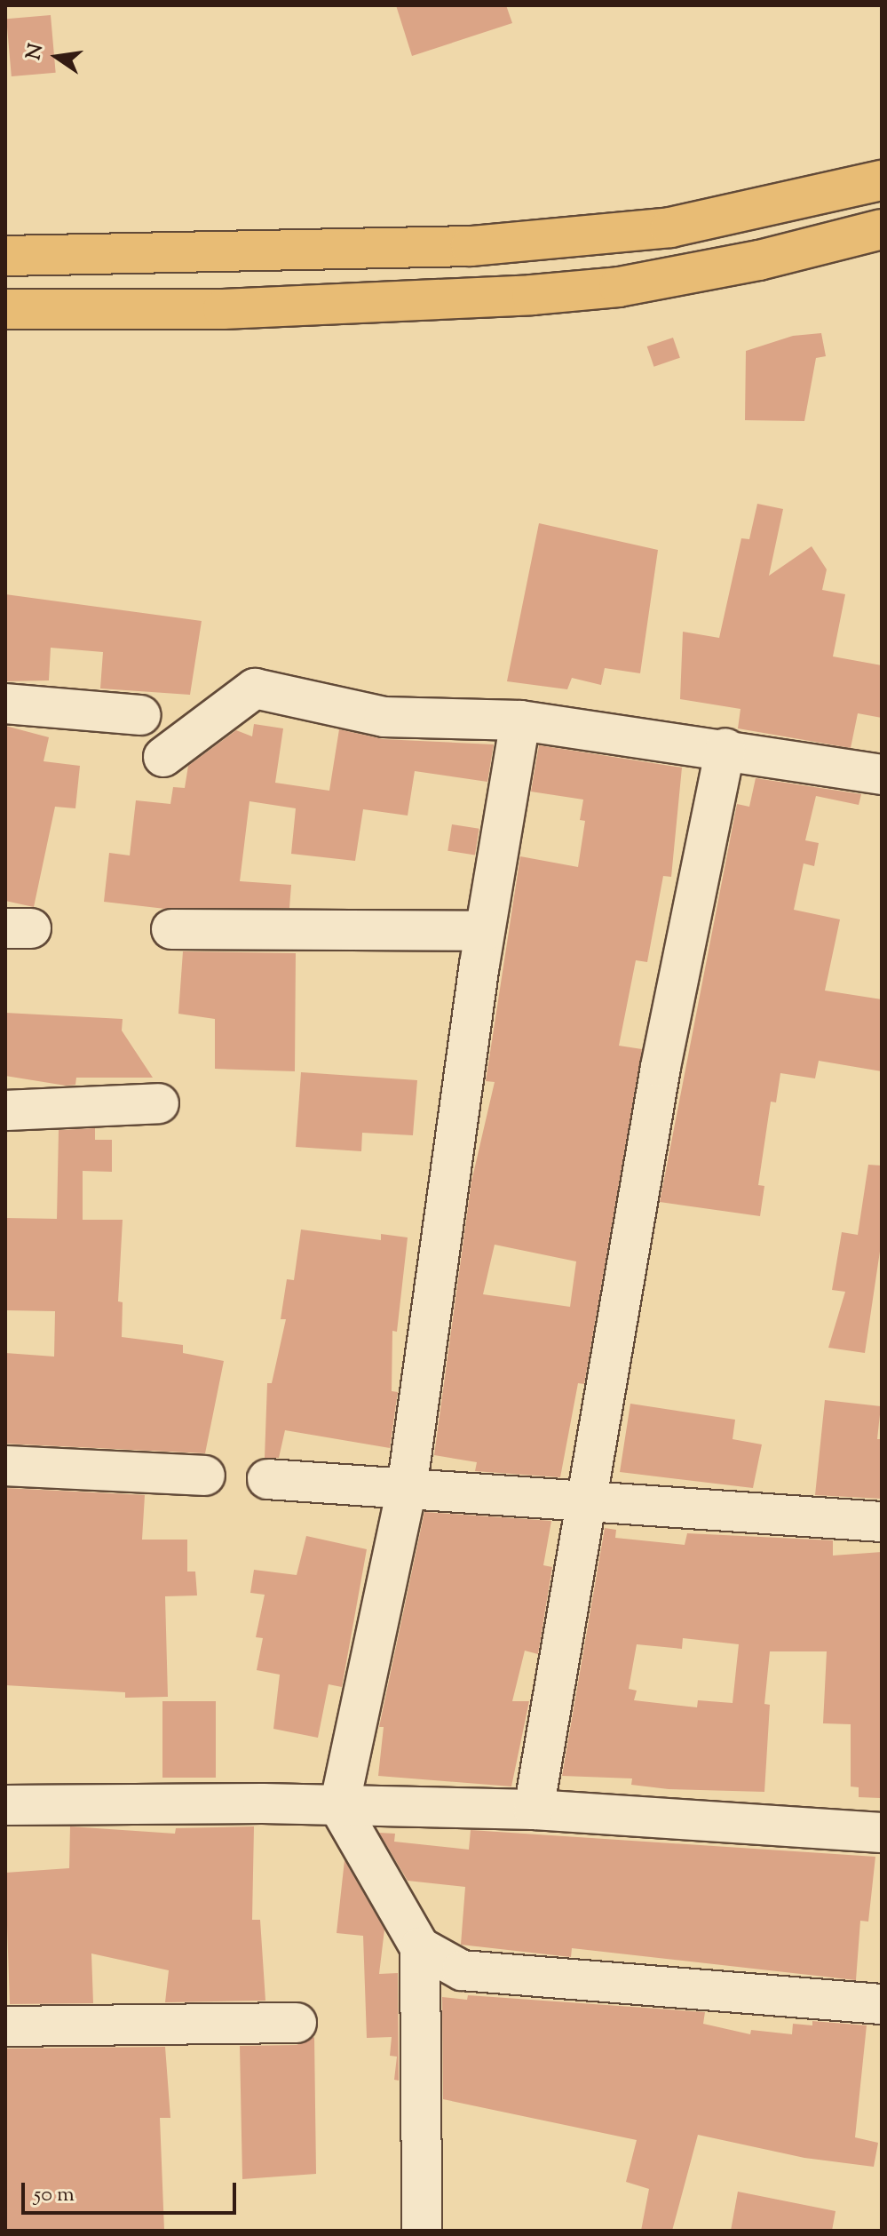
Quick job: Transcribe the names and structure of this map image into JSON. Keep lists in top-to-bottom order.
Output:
{
  "scale_bar": "50 m",
  "north": "left"
}
